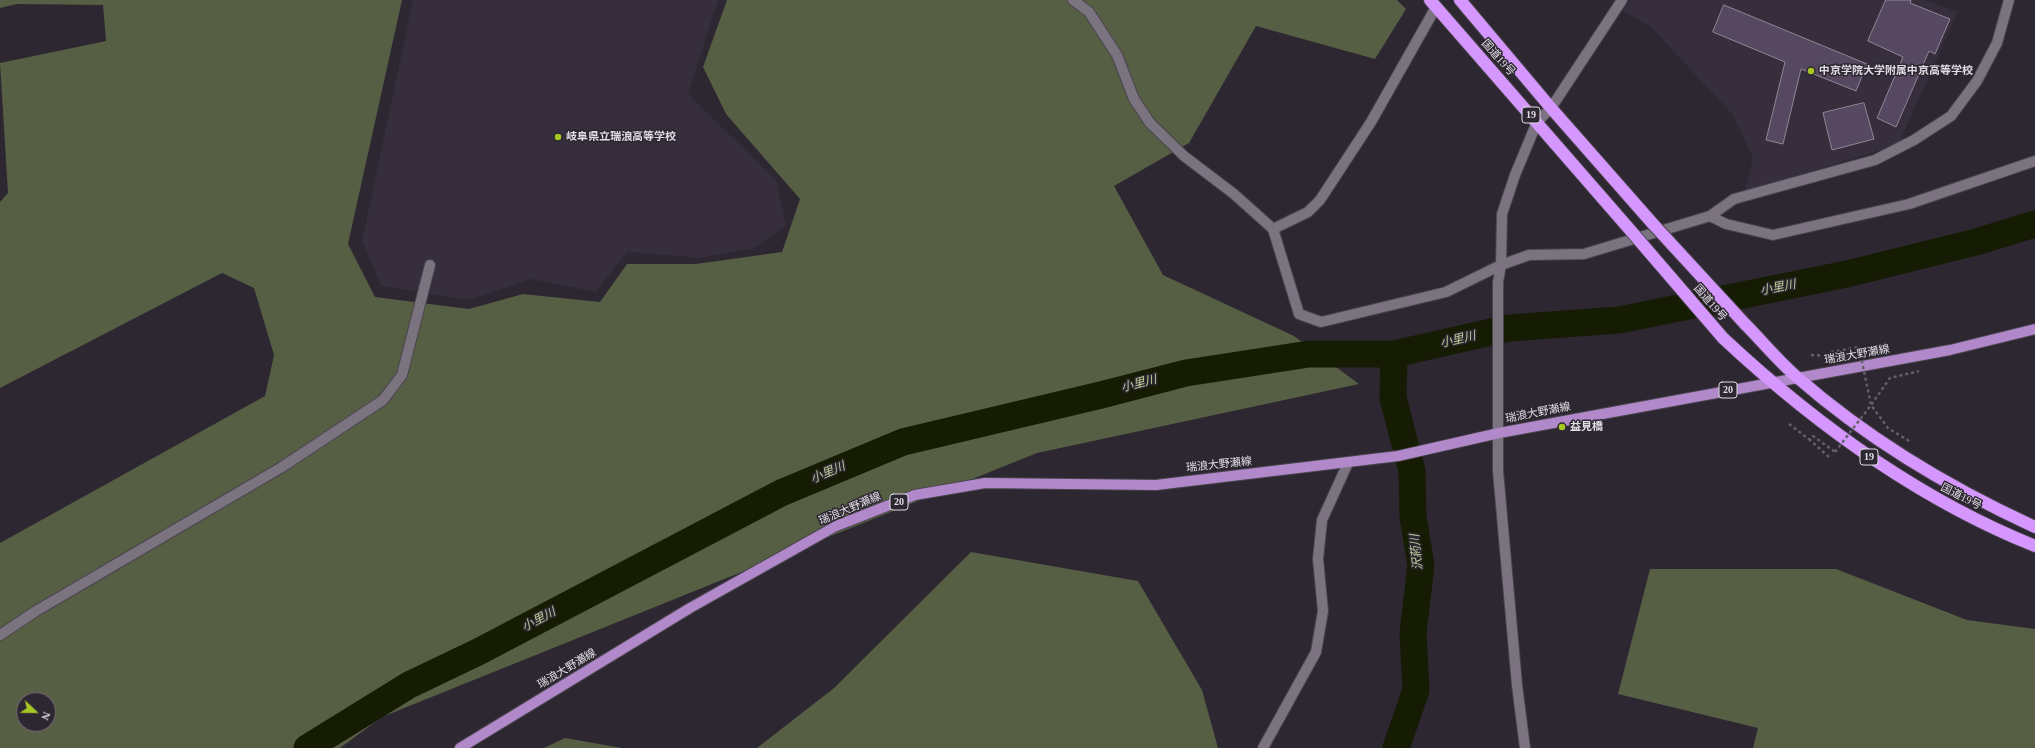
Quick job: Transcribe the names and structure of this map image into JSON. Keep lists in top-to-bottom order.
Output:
{
  "streets": {
    "highway": ["国道19号", "19"],
    "main road": ["瑞浪大野瀬線", "20"]
  },
  "crossings": [
    ["国道19号", "瑞浪大野瀬線"]
  ],
  "water": ["小里川", "沢葯川"],
  "places": ["中京学院大学附属中京高等学校", "岐阜県立瑞浪高等学校", "益見橋"],
  "north": "right"
}
